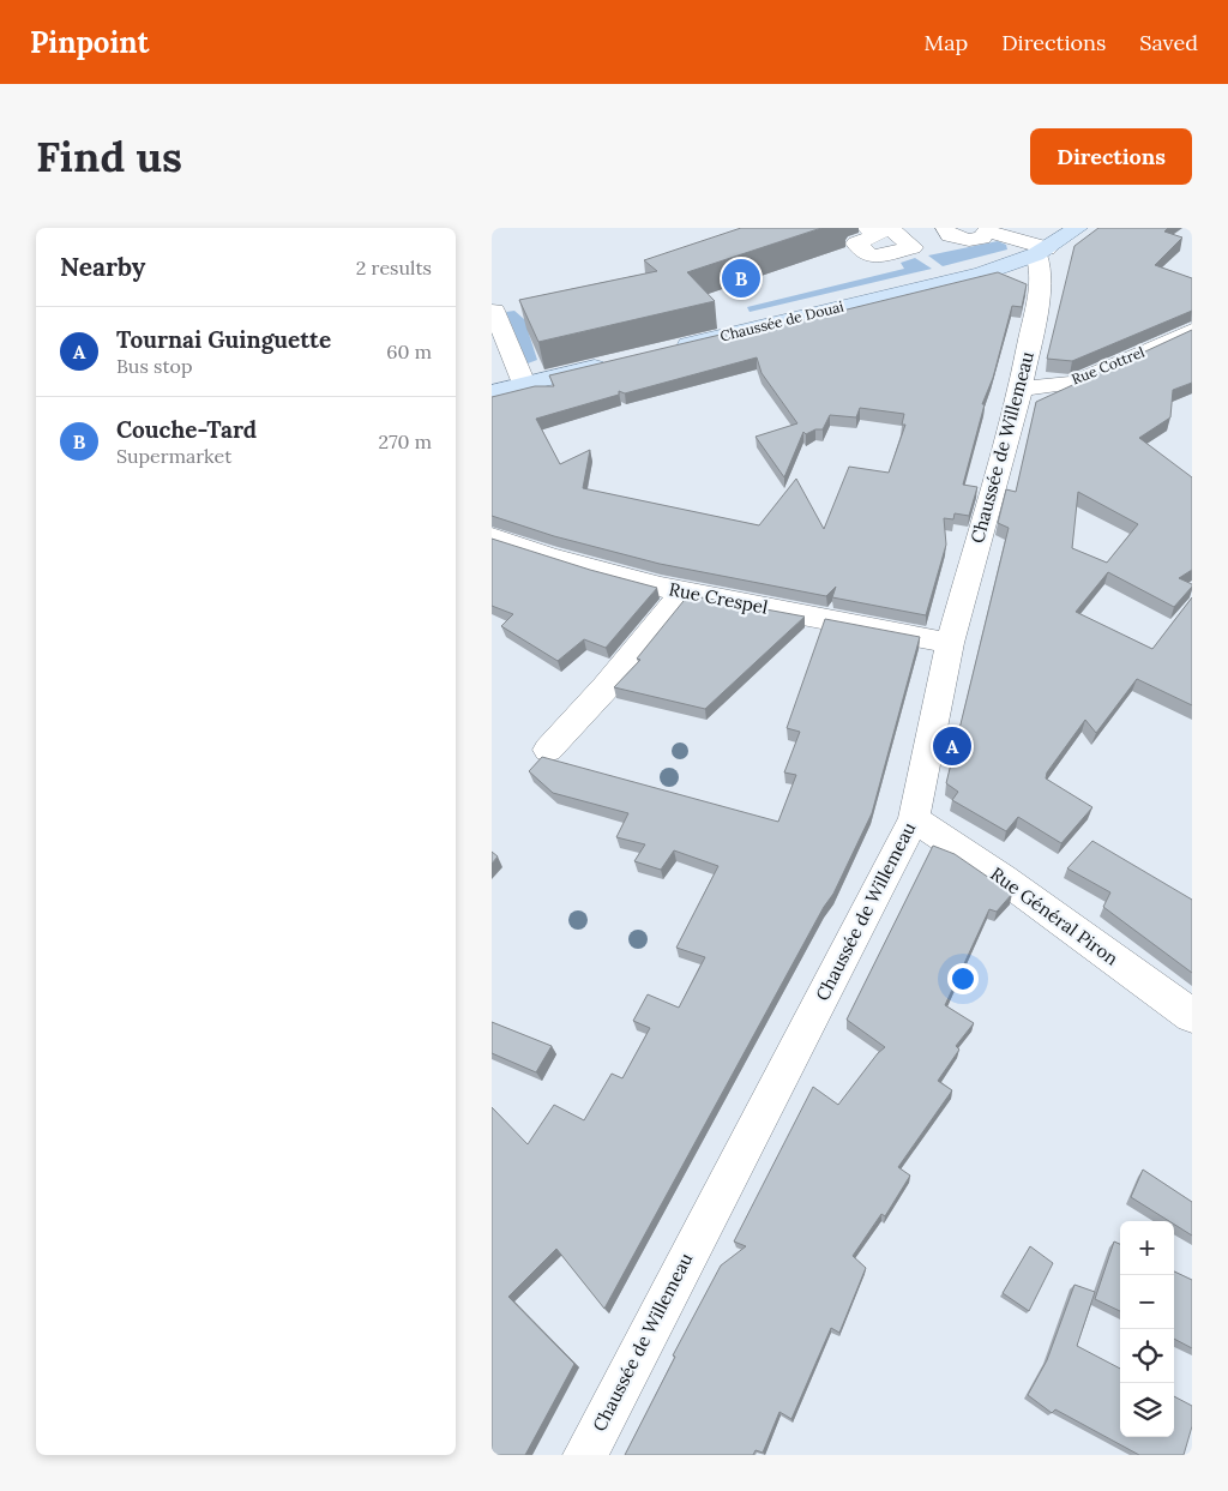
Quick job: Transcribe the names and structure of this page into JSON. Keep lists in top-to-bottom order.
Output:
{
  "streets": {
    "main road": ["Chaussée de Douai"],
    "street": [
      "Rue Cottrel",
      "Chaussée de Willemeau",
      "Rue Crespel",
      "Rue Général Piron"
    ]
  },
  "crossings": [
    ["Chaussée de Douai", "Chaussée de Willemeau"],
    ["Rue Cottrel", "Chaussée de Willemeau"],
    ["Chaussée de Willemeau", "Rue Crespel"],
    ["Chaussée de Willemeau", "Rue Général Piron"]
  ],
  "page": {
    "header": "Pinpoint",
    "nav": ["Map", "Directions", "Saved"],
    "buttons": "Directions",
    "title": "Find us",
    "heading": ["Nearby", "2 results"],
    "pins": ["B", "A"],
    "list": [
      {
        "mark": "A",
        "name": "Tournai Guinguette",
        "note": "Bus stop",
        "value": "60 m"
      },
      {
        "mark": "B",
        "name": "Couche-Tard",
        "note": "Supermarket",
        "value": "270 m"
      }
    ],
    "map_buttons": ["+", "−"]
  }
}
